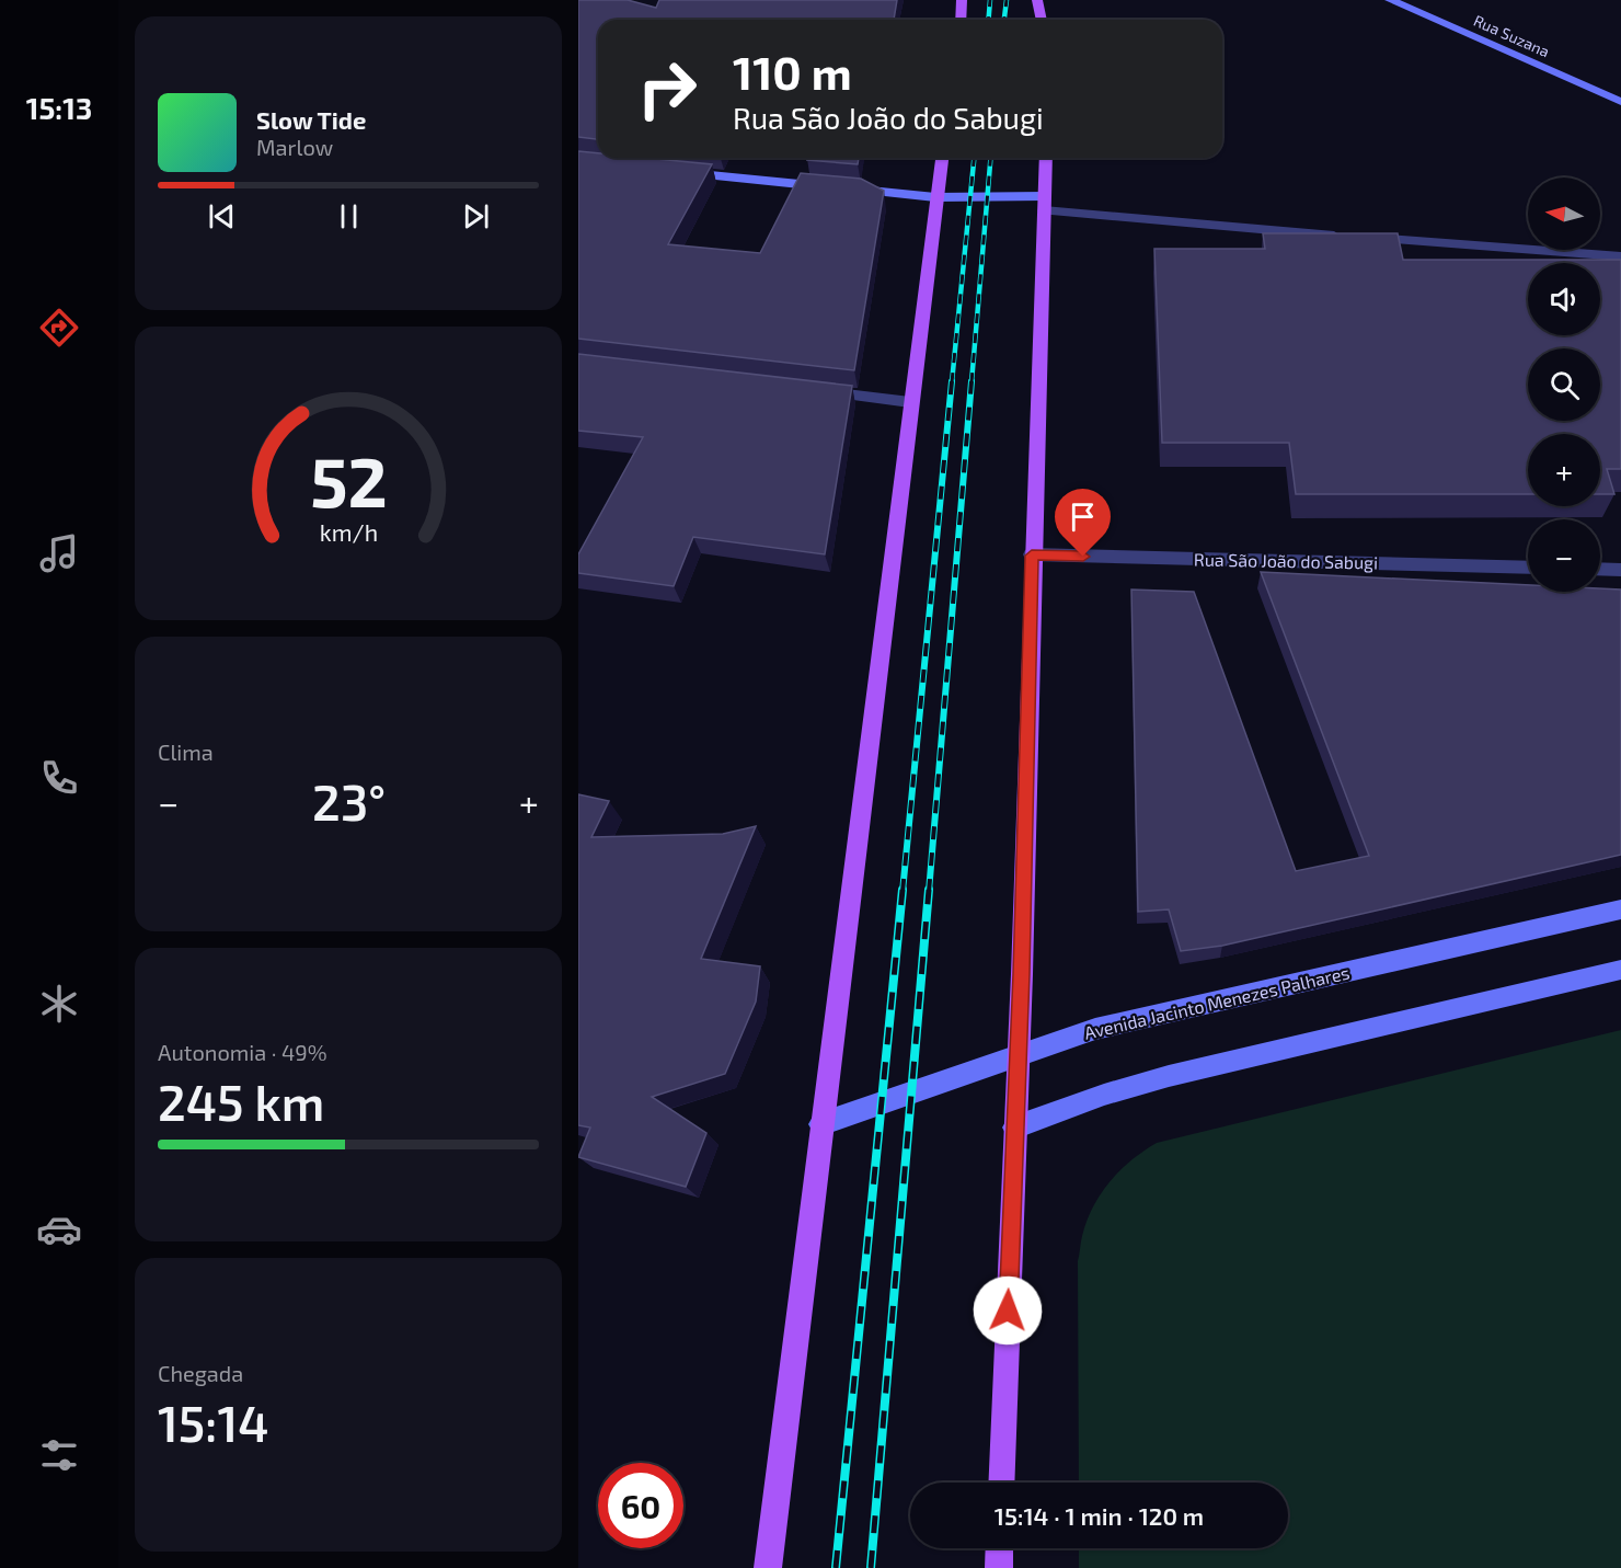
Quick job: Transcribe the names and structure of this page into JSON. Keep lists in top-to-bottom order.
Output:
{
  "streets": {
    "main road": ["Rua Suzana", "Avenida Jacinto Menezes Palhares"],
    "street": ["Rua São João do Sabugi"]
  },
  "north": "left",
  "page": {
    "tabs": "15:13",
    "turn": ["110 m", "Rua São João do Sabugi"],
    "song": ["Slow Tide", "Marlow"],
    "map_buttons": ["+", "−"],
    "tile": [
      "Clima",
      ["Autonomia · 49%", "245 km"],
      ["Chegada", "15:14"]
    ],
    "heat": ["−", "23°", "+"],
    "limit": "60",
    "trip": "15:14 · 1 min · 120 m",
    "gauge": ["52", "km/h"]
  }
}
